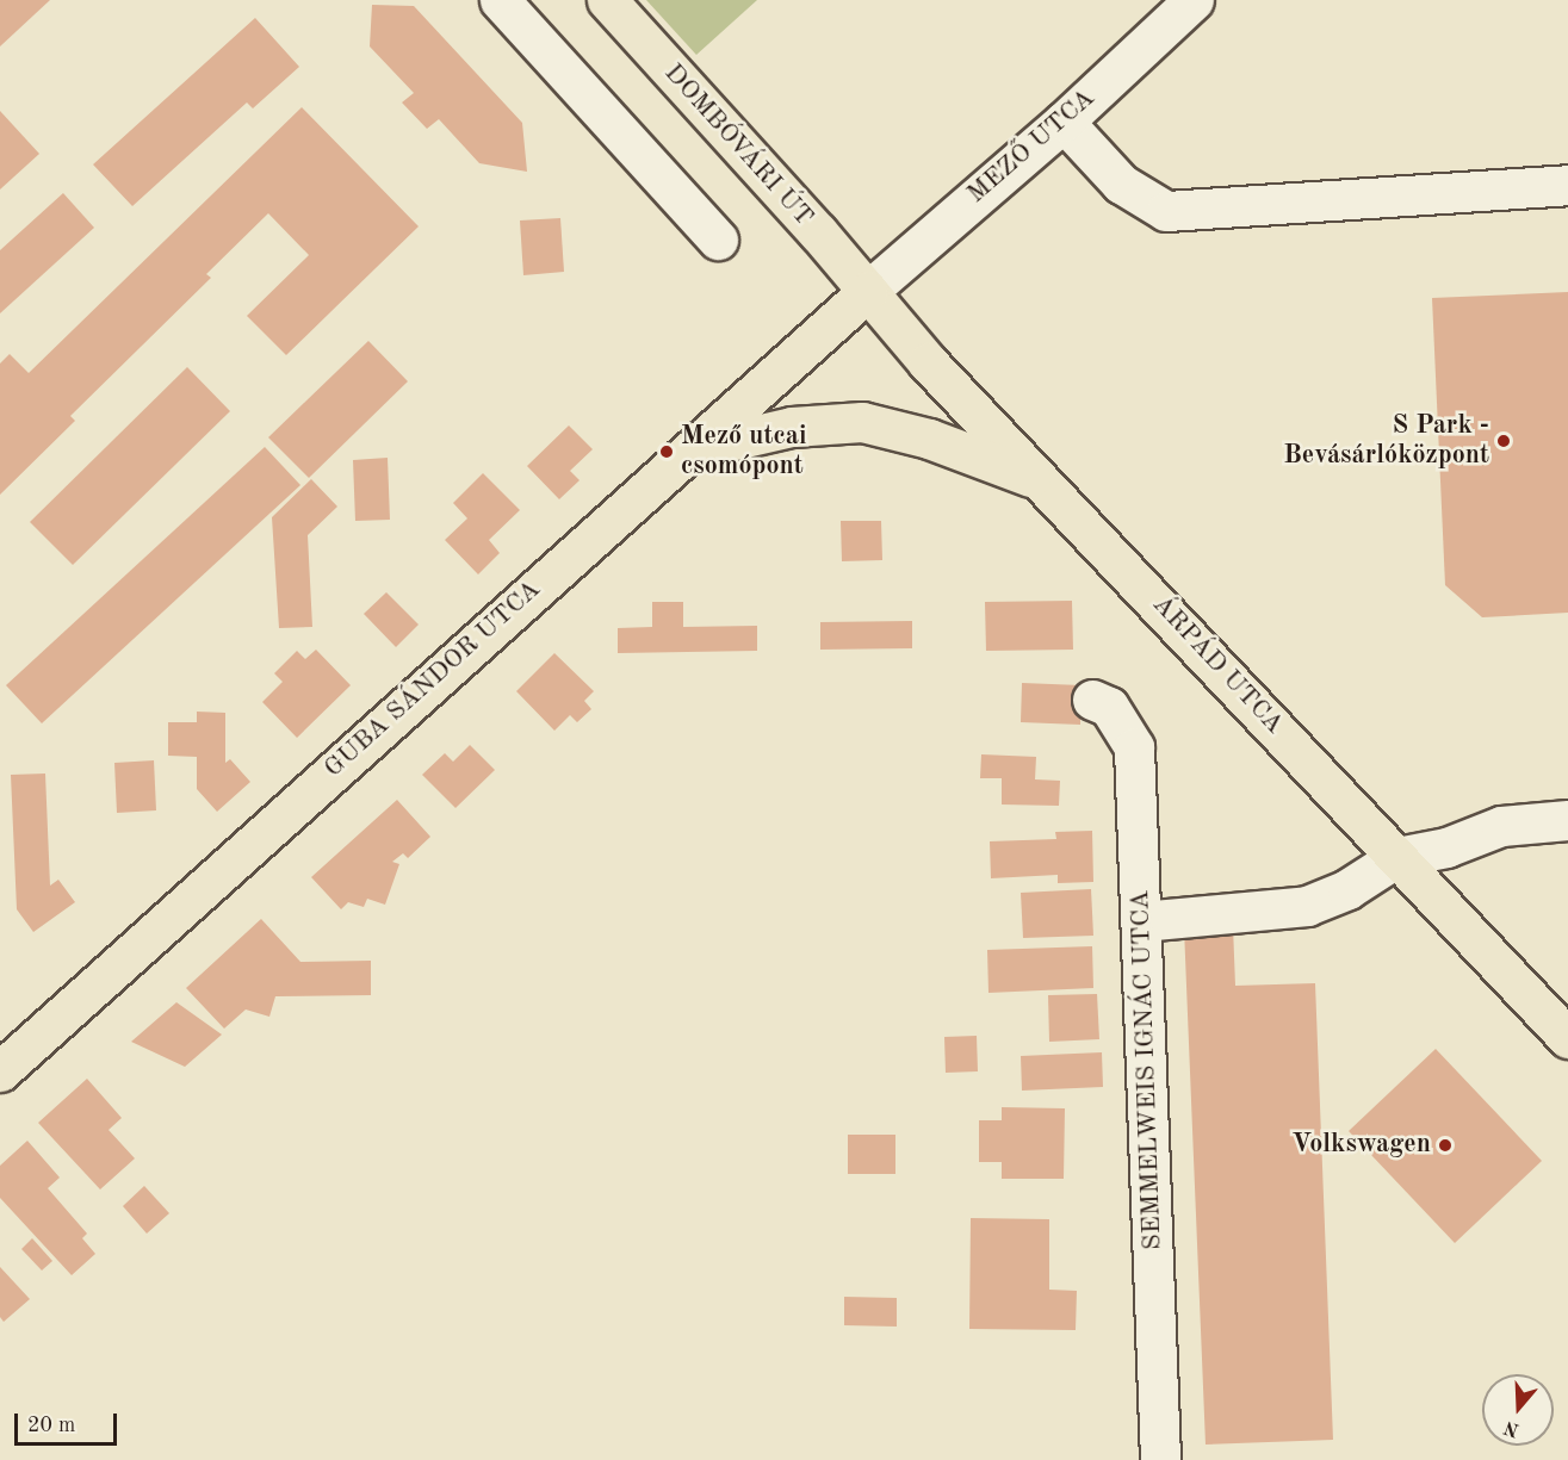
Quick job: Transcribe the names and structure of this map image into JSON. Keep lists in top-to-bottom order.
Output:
{
  "streets": {
    "main road": ["DOMBÓVÁRI ÚT", "ÁRPÁD UTCA", "GUBA SÁNDOR UTCA"],
    "street": ["MEZŐ UTCA", "SEMMELWEIS IGNÁC UTCA"]
  },
  "crossings": [
    ["DOMBÓVÁRI ÚT", "MEZŐ UTCA"],
    ["DOMBÓVÁRI ÚT", "ÁRPÁD UTCA"],
    ["DOMBÓVÁRI ÚT", "GUBA SÁNDOR UTCA"],
    ["MEZŐ UTCA", "ÁRPÁD UTCA"],
    ["MEZŐ UTCA", "GUBA SÁNDOR UTCA"],
    ["ÁRPÁD UTCA", "GUBA SÁNDOR UTCA"]
  ],
  "places": ["S Park - Bevásárlóközpont", "Mező utcai csomópont", "Volkswagen"],
  "scale_bar": "20 m",
  "north": "bottom"
}
